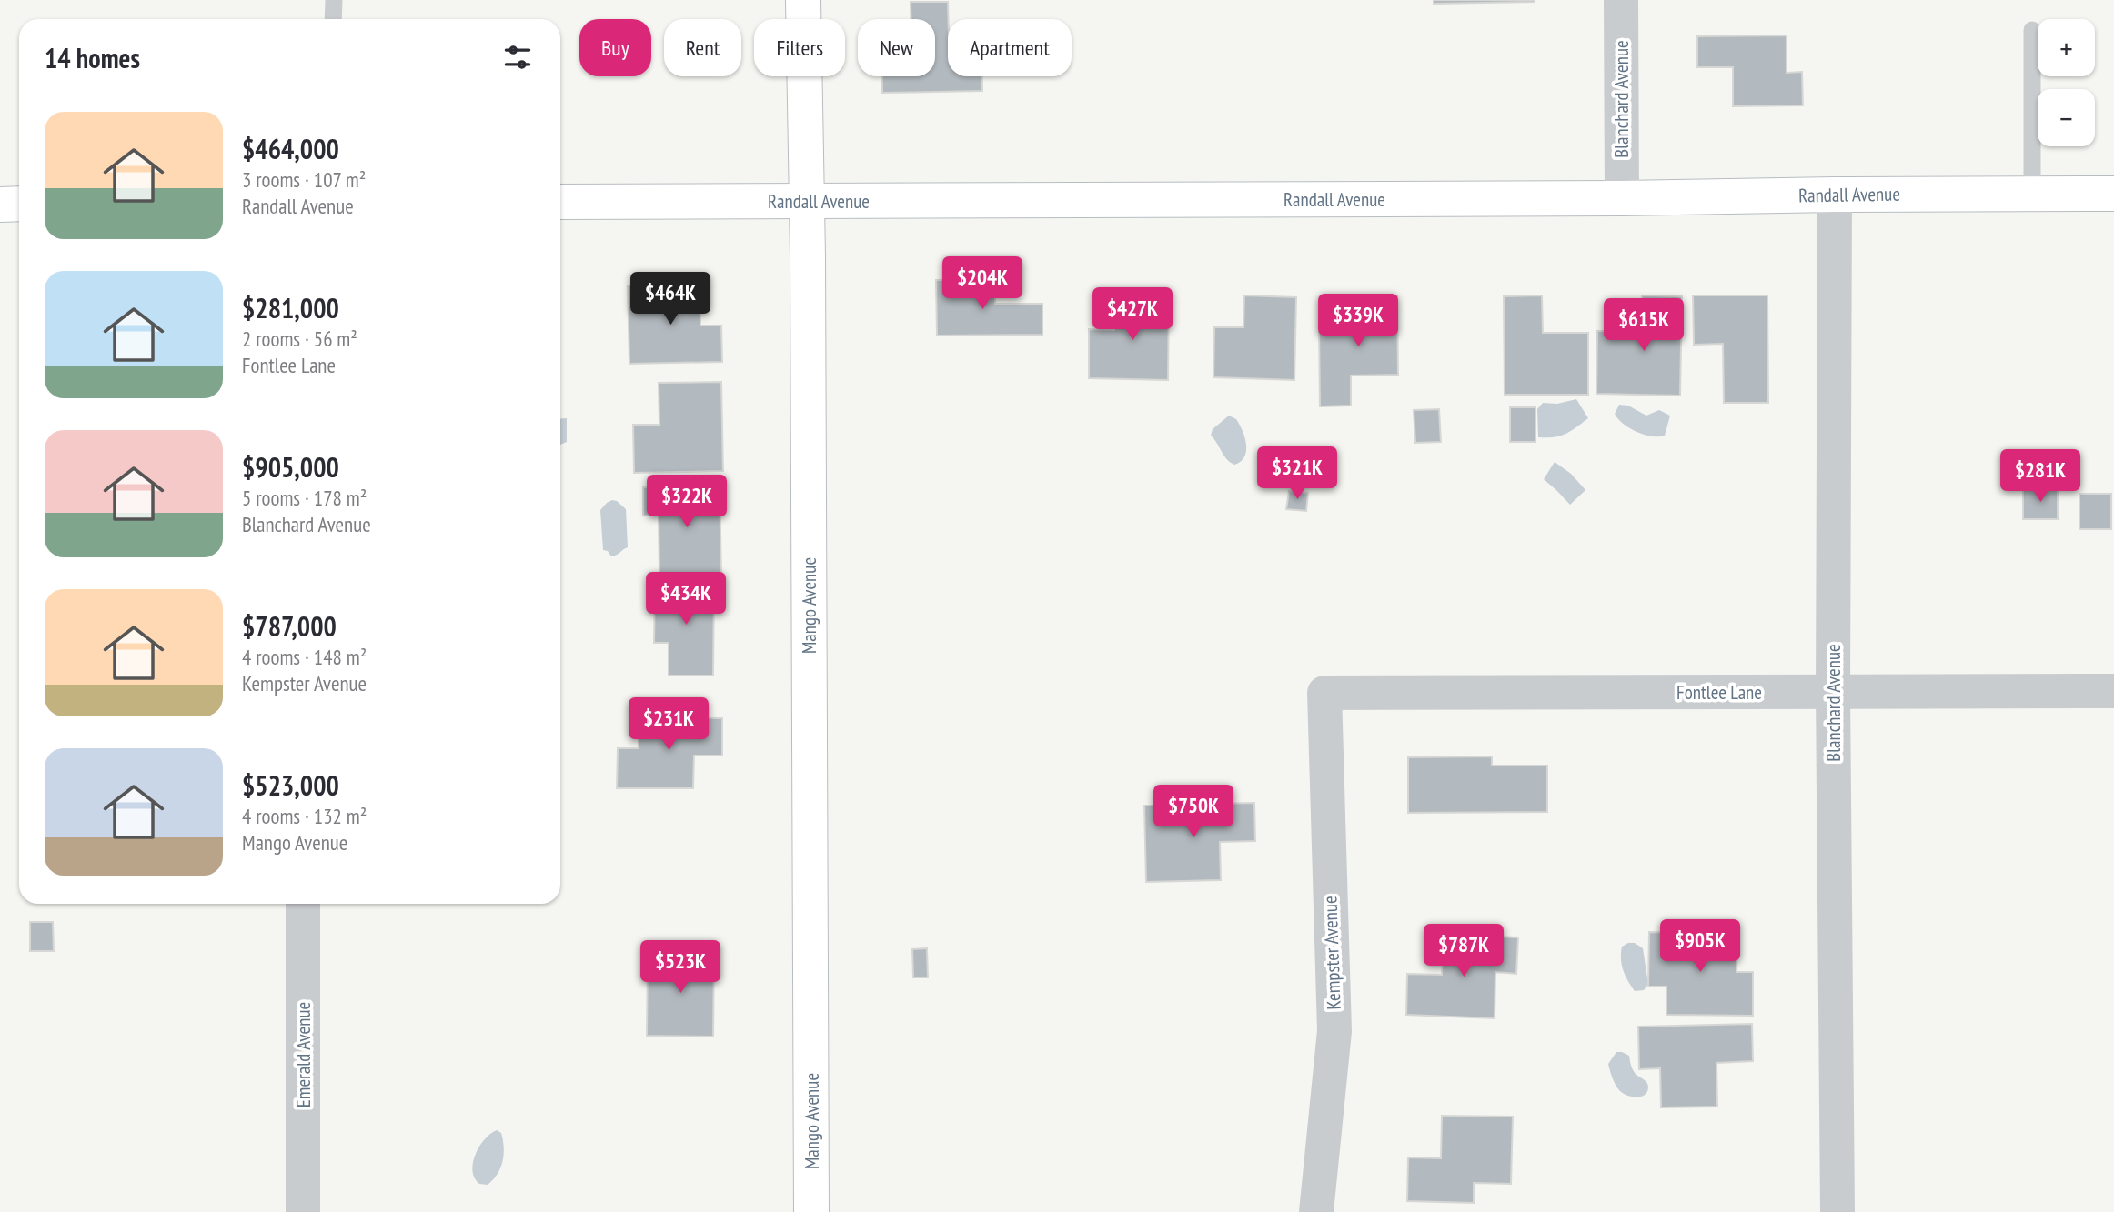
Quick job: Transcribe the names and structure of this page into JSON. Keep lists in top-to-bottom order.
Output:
{
  "streets": {
    "street": [
      "Blanchard Avenue",
      "Randall Avenue",
      "Mango Avenue",
      "Fontlee Lane",
      "Kempster Avenue",
      "Emerald Avenue"
    ]
  },
  "crossings": [
    ["Blanchard Avenue", "Randall Avenue"],
    ["Blanchard Avenue", "Fontlee Lane"],
    ["Randall Avenue", "Mango Avenue"],
    ["Fontlee Lane", "Kempster Avenue"]
  ],
  "page": {
    "map_buttons": ["+", "−"],
    "chip": [
      "Buy",
      "Rent",
      "Filters",
      "New",
      "Apartment"
    ],
    "heading": "14 homes",
    "list": [
      {
        "name": "$464,000",
        "note": "3 rooms · 107 m² · Randall Avenue"
      },
      {
        "name": "$281,000",
        "note": "2 rooms · 56 m² · Fontlee Lane"
      },
      {
        "name": "$905,000",
        "note": "5 rooms · 178 m² · Blanchard Avenue"
      },
      {
        "name": "$787,000",
        "note": "4 rooms · 148 m² · Kempster Avenue"
      },
      {
        "name": "$523,000",
        "note": "4 rooms · 132 m² · Mango Avenue"
      }
    ],
    "price": [
      "$204K",
      "$464K",
      "$427K",
      "$339K",
      "$615K",
      "$321K",
      "$281K",
      "$322K",
      "$434K",
      "$231K",
      "$750K",
      "$905K",
      "$787K",
      "$523K"
    ]
  }
}
